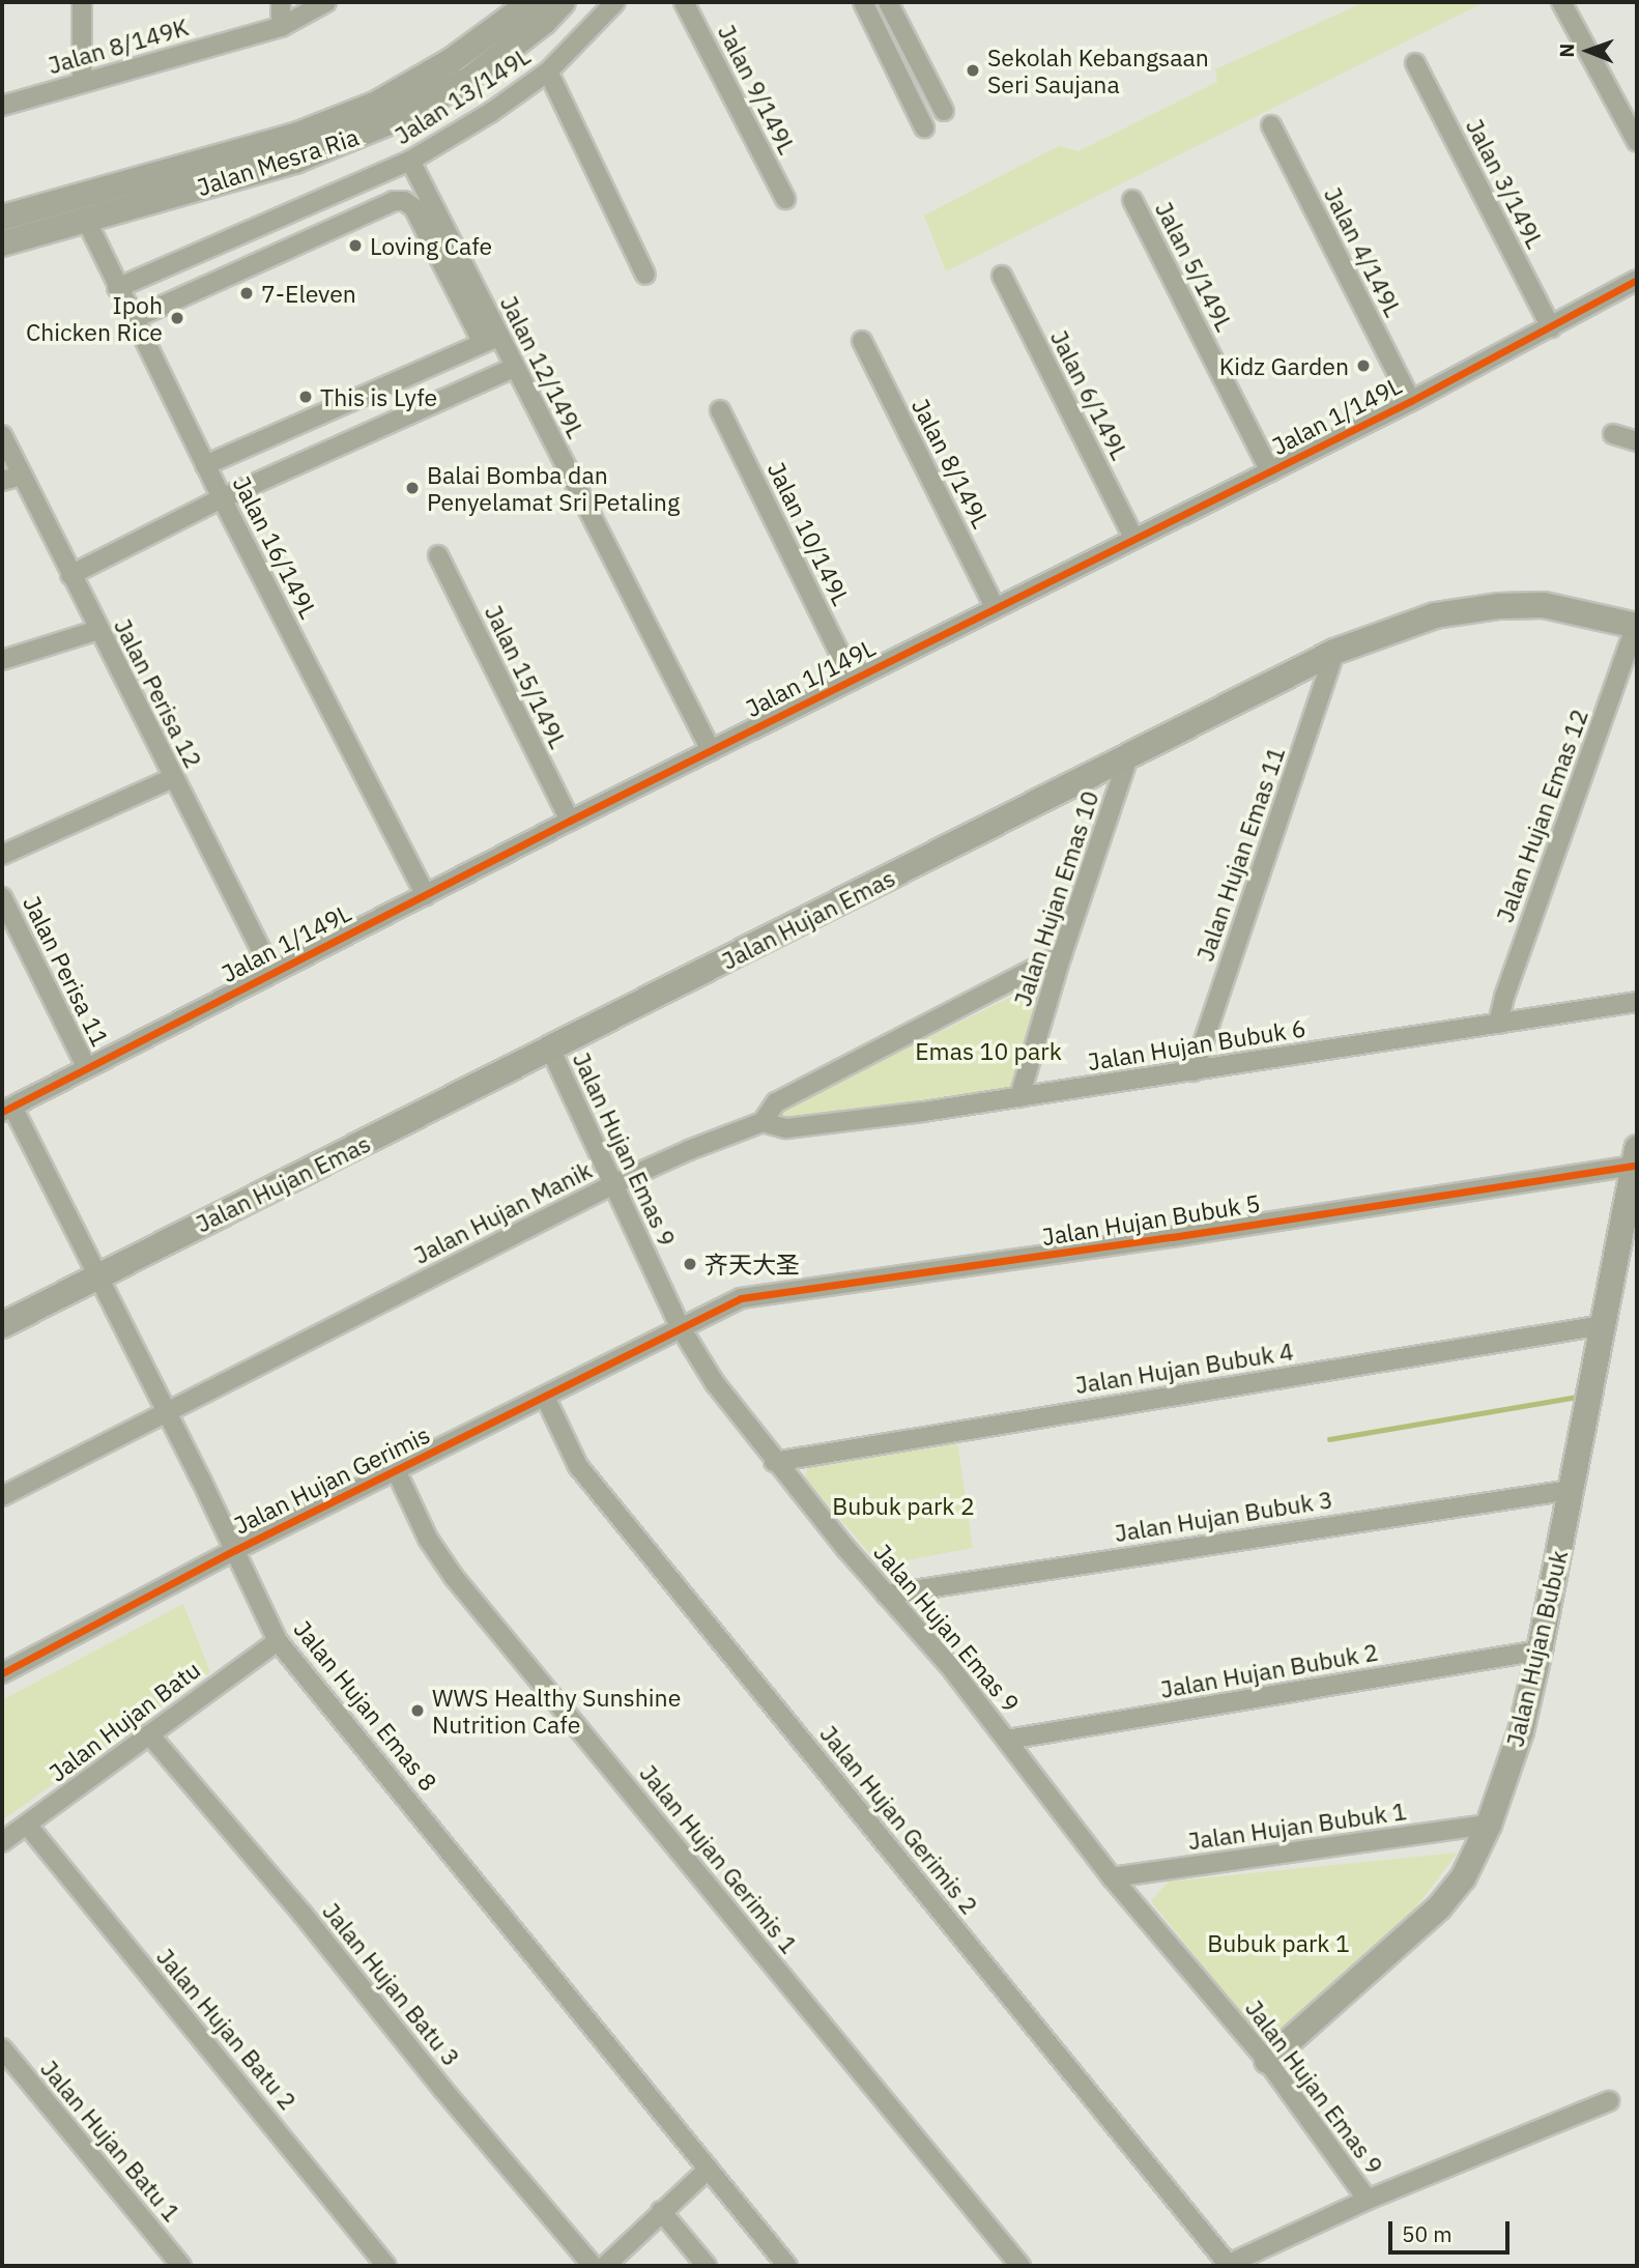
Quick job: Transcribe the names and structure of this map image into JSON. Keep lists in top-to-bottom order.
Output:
{
  "streets": {
    "street": [
      "Jalan 8/149K",
      "Jalan 9/149L",
      "Jalan 13/149L",
      "Jalan Mesra Ria",
      "Jalan 3/149L",
      "Jalan 4/149L",
      "Jalan 5/149L",
      "Jalan 12/149L",
      "Jalan 6/149L",
      "Jalan 1/149L",
      "Jalan 8/149L",
      "Jalan 10/149L",
      "Jalan 16/149L",
      "Jalan 15/149L",
      "Jalan Perisa 12",
      "Jalan Hujan Emas 12",
      "Jalan Hujan Emas 11",
      "Jalan Hujan Emas 10",
      "Jalan Hujan Emas",
      "Jalan Perisa 11",
      "Jalan Hujan Bubuk 6",
      "Jalan Hujan Emas 9",
      "Jalan Hujan Manik",
      "Jalan Hujan Bubuk 5",
      "Jalan Hujan Bubuk 4",
      "Jalan Hujan Gerimis",
      "Jalan Hujan Bubuk 3",
      "Jalan Hujan Bubuk",
      "Jalan Hujan Bubuk 2",
      "Jalan Hujan Emas 8",
      "Jalan Hujan Batu",
      "Jalan Hujan Gerimis 2",
      "Jalan Hujan Bubuk 1",
      "Jalan Hujan Gerimis 1",
      "Jalan Hujan Batu 3",
      "Jalan Hujan Batu 2",
      "Jalan Hujan Batu 1"
    ]
  },
  "crossings": [
    ["Jalan 13/149L", "Jalan 12/149L"],
    ["Jalan 13/149L", "Jalan 16/149L"],
    ["Jalan Mesra Ria", "Jalan 16/149L"],
    ["Jalan 3/149L", "Jalan 1/149L"],
    ["Jalan 4/149L", "Jalan 1/149L"],
    ["Jalan 5/149L", "Jalan 1/149L"],
    ["Jalan 12/149L", "Jalan 1/149L"],
    ["Jalan 6/149L", "Jalan 1/149L"],
    ["Jalan 1/149L", "Jalan 8/149L"],
    ["Jalan 1/149L", "Jalan 10/149L"],
    ["Jalan 1/149L", "Jalan 16/149L"],
    ["Jalan 1/149L", "Jalan 15/149L"],
    ["Jalan 1/149L", "Jalan Perisa 12"],
    ["Jalan 1/149L", "Jalan Perisa 11"],
    ["Jalan 1/149L", "Jalan Hujan Emas 8"],
    ["Jalan Hujan Emas 12", "Jalan Hujan Emas"],
    ["Jalan Hujan Emas 12", "Jalan Hujan Bubuk 6"],
    ["Jalan Hujan Emas 11", "Jalan Hujan Emas"],
    ["Jalan Hujan Emas 11", "Jalan Hujan Bubuk 6"],
    ["Jalan Hujan Emas 10", "Jalan Hujan Emas"],
    ["Jalan Hujan Emas 10", "Jalan Hujan Bubuk 6"],
    ["Jalan Hujan Emas 10", "Jalan Hujan Manik"],
    ["Jalan Hujan Emas", "Jalan Hujan Emas 9"],
    ["Jalan Hujan Emas", "Jalan Hujan Emas 8"],
    ["Jalan Hujan Bubuk 6", "Jalan Hujan Manik"],
    ["Jalan Hujan Emas 9", "Jalan Hujan Manik"],
    ["Jalan Hujan Emas 9", "Jalan Hujan Bubuk 5"],
    ["Jalan Hujan Emas 9", "Jalan Hujan Bubuk 4"],
    ["Jalan Hujan Emas 9", "Jalan Hujan Gerimis"],
    ["Jalan Hujan Emas 9", "Jalan Hujan Bubuk 3"],
    ["Jalan Hujan Emas 9", "Jalan Hujan Bubuk"],
    ["Jalan Hujan Emas 9", "Jalan Hujan Bubuk 2"],
    ["Jalan Hujan Emas 9", "Jalan Hujan Bubuk 1"],
    ["Jalan Hujan Manik", "Jalan Hujan Emas 8"],
    ["Jalan Hujan Bubuk 5", "Jalan Hujan Gerimis"],
    ["Jalan Hujan Bubuk 5", "Jalan Hujan Bubuk"],
    ["Jalan Hujan Bubuk 4", "Jalan Hujan Bubuk"],
    ["Jalan Hujan Gerimis", "Jalan Hujan Emas 8"],
    ["Jalan Hujan Gerimis", "Jalan Hujan Gerimis 2"],
    ["Jalan Hujan Gerimis", "Jalan Hujan Gerimis 1"],
    ["Jalan Hujan Bubuk 3", "Jalan Hujan Bubuk"],
    ["Jalan Hujan Bubuk", "Jalan Hujan Bubuk 2"],
    ["Jalan Hujan Bubuk", "Jalan Hujan Bubuk 1"],
    ["Jalan Hujan Emas 8", "Jalan Hujan Batu"],
    ["Jalan Hujan Batu", "Jalan Hujan Batu 3"],
    ["Jalan Hujan Batu", "Jalan Hujan Batu 2"]
  ],
  "parks": ["Emas 10 park", "Bubuk park 2", "Bubuk park 1"],
  "places": [
    "Sekolah Kebangsaan Seri Saujana",
    "Loving Cafe",
    "7-Eleven",
    "Ipoh Chicken Rice",
    "Kidz Garden",
    "This is Lyfe",
    "Balai Bomba dan Penyelamat Sri Petaling",
    "齐天大圣",
    "WWS Healthy Sunshine Nutrition Cafe"
  ],
  "scale_bar": "50 m",
  "north": "left"
}
